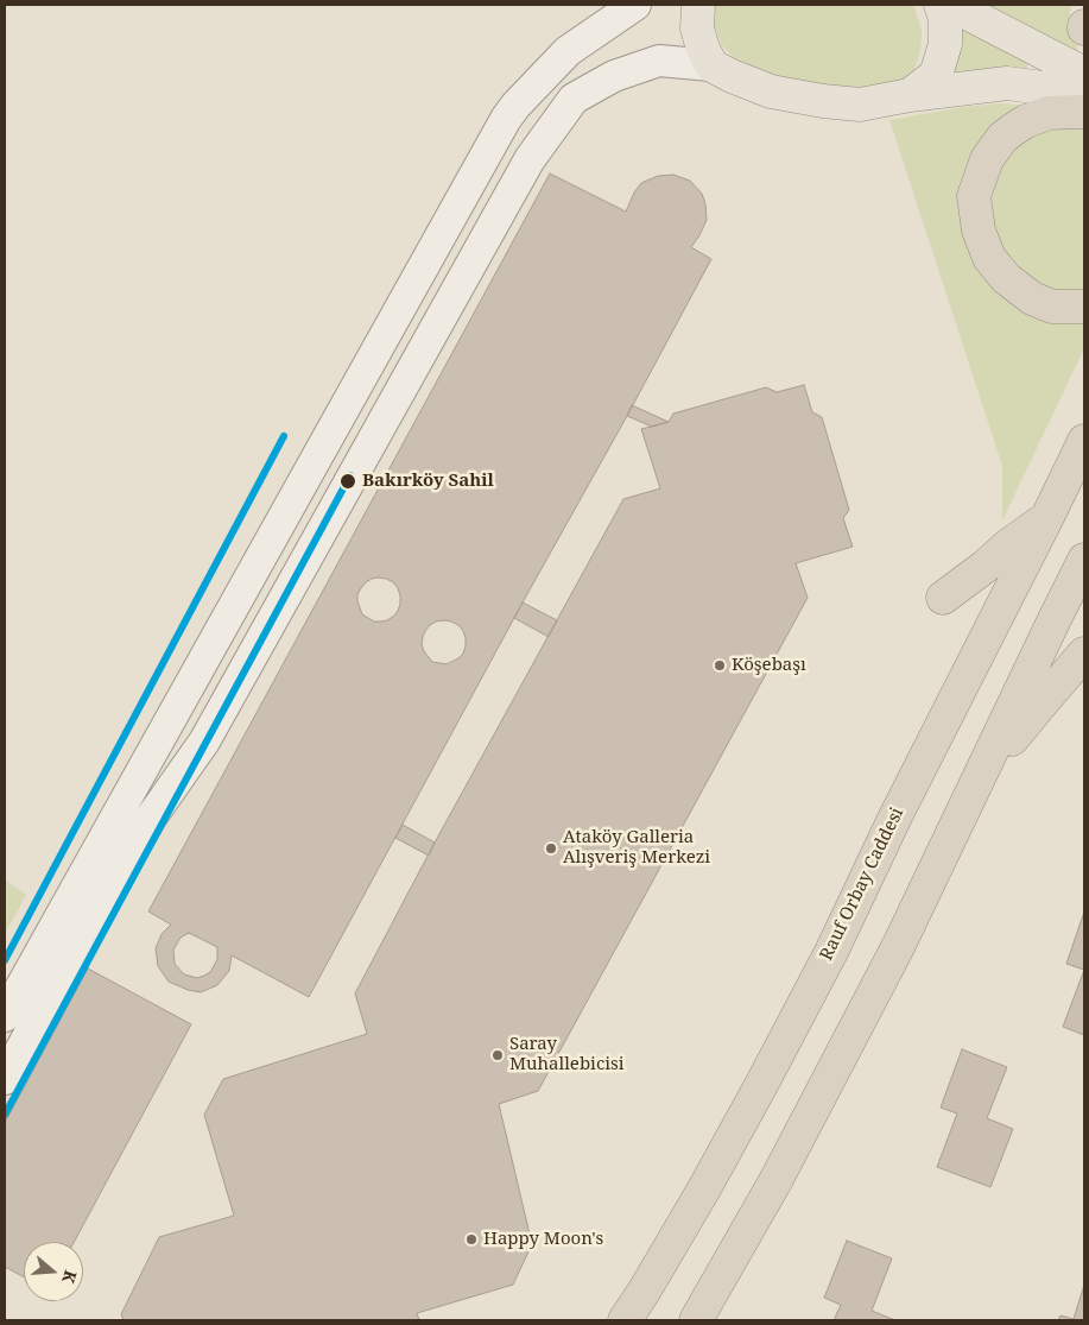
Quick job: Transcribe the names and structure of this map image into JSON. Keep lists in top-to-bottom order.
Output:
{
  "streets": {
    "highway": ["Rauf Orbay Caddesi"]
  },
  "places": [
    "Bakırköy Sahil",
    "Köşebaşı",
    "Ataköy Galleria Alışveriş Merkezi",
    "Saray Muhallebicisi",
    "Happy Moon's"
  ],
  "north": "right"
}
